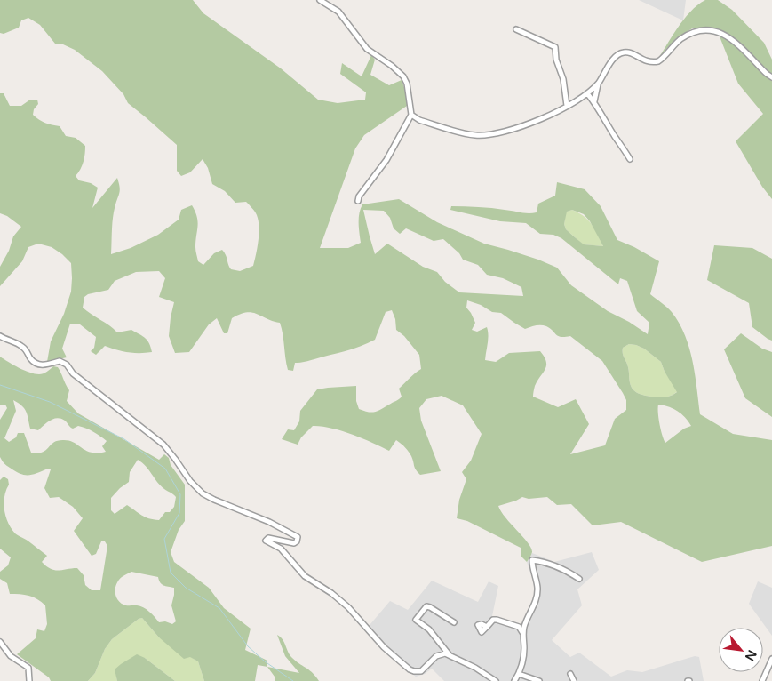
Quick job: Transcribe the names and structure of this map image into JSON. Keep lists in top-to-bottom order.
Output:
{
  "north": "bottom right"
}
